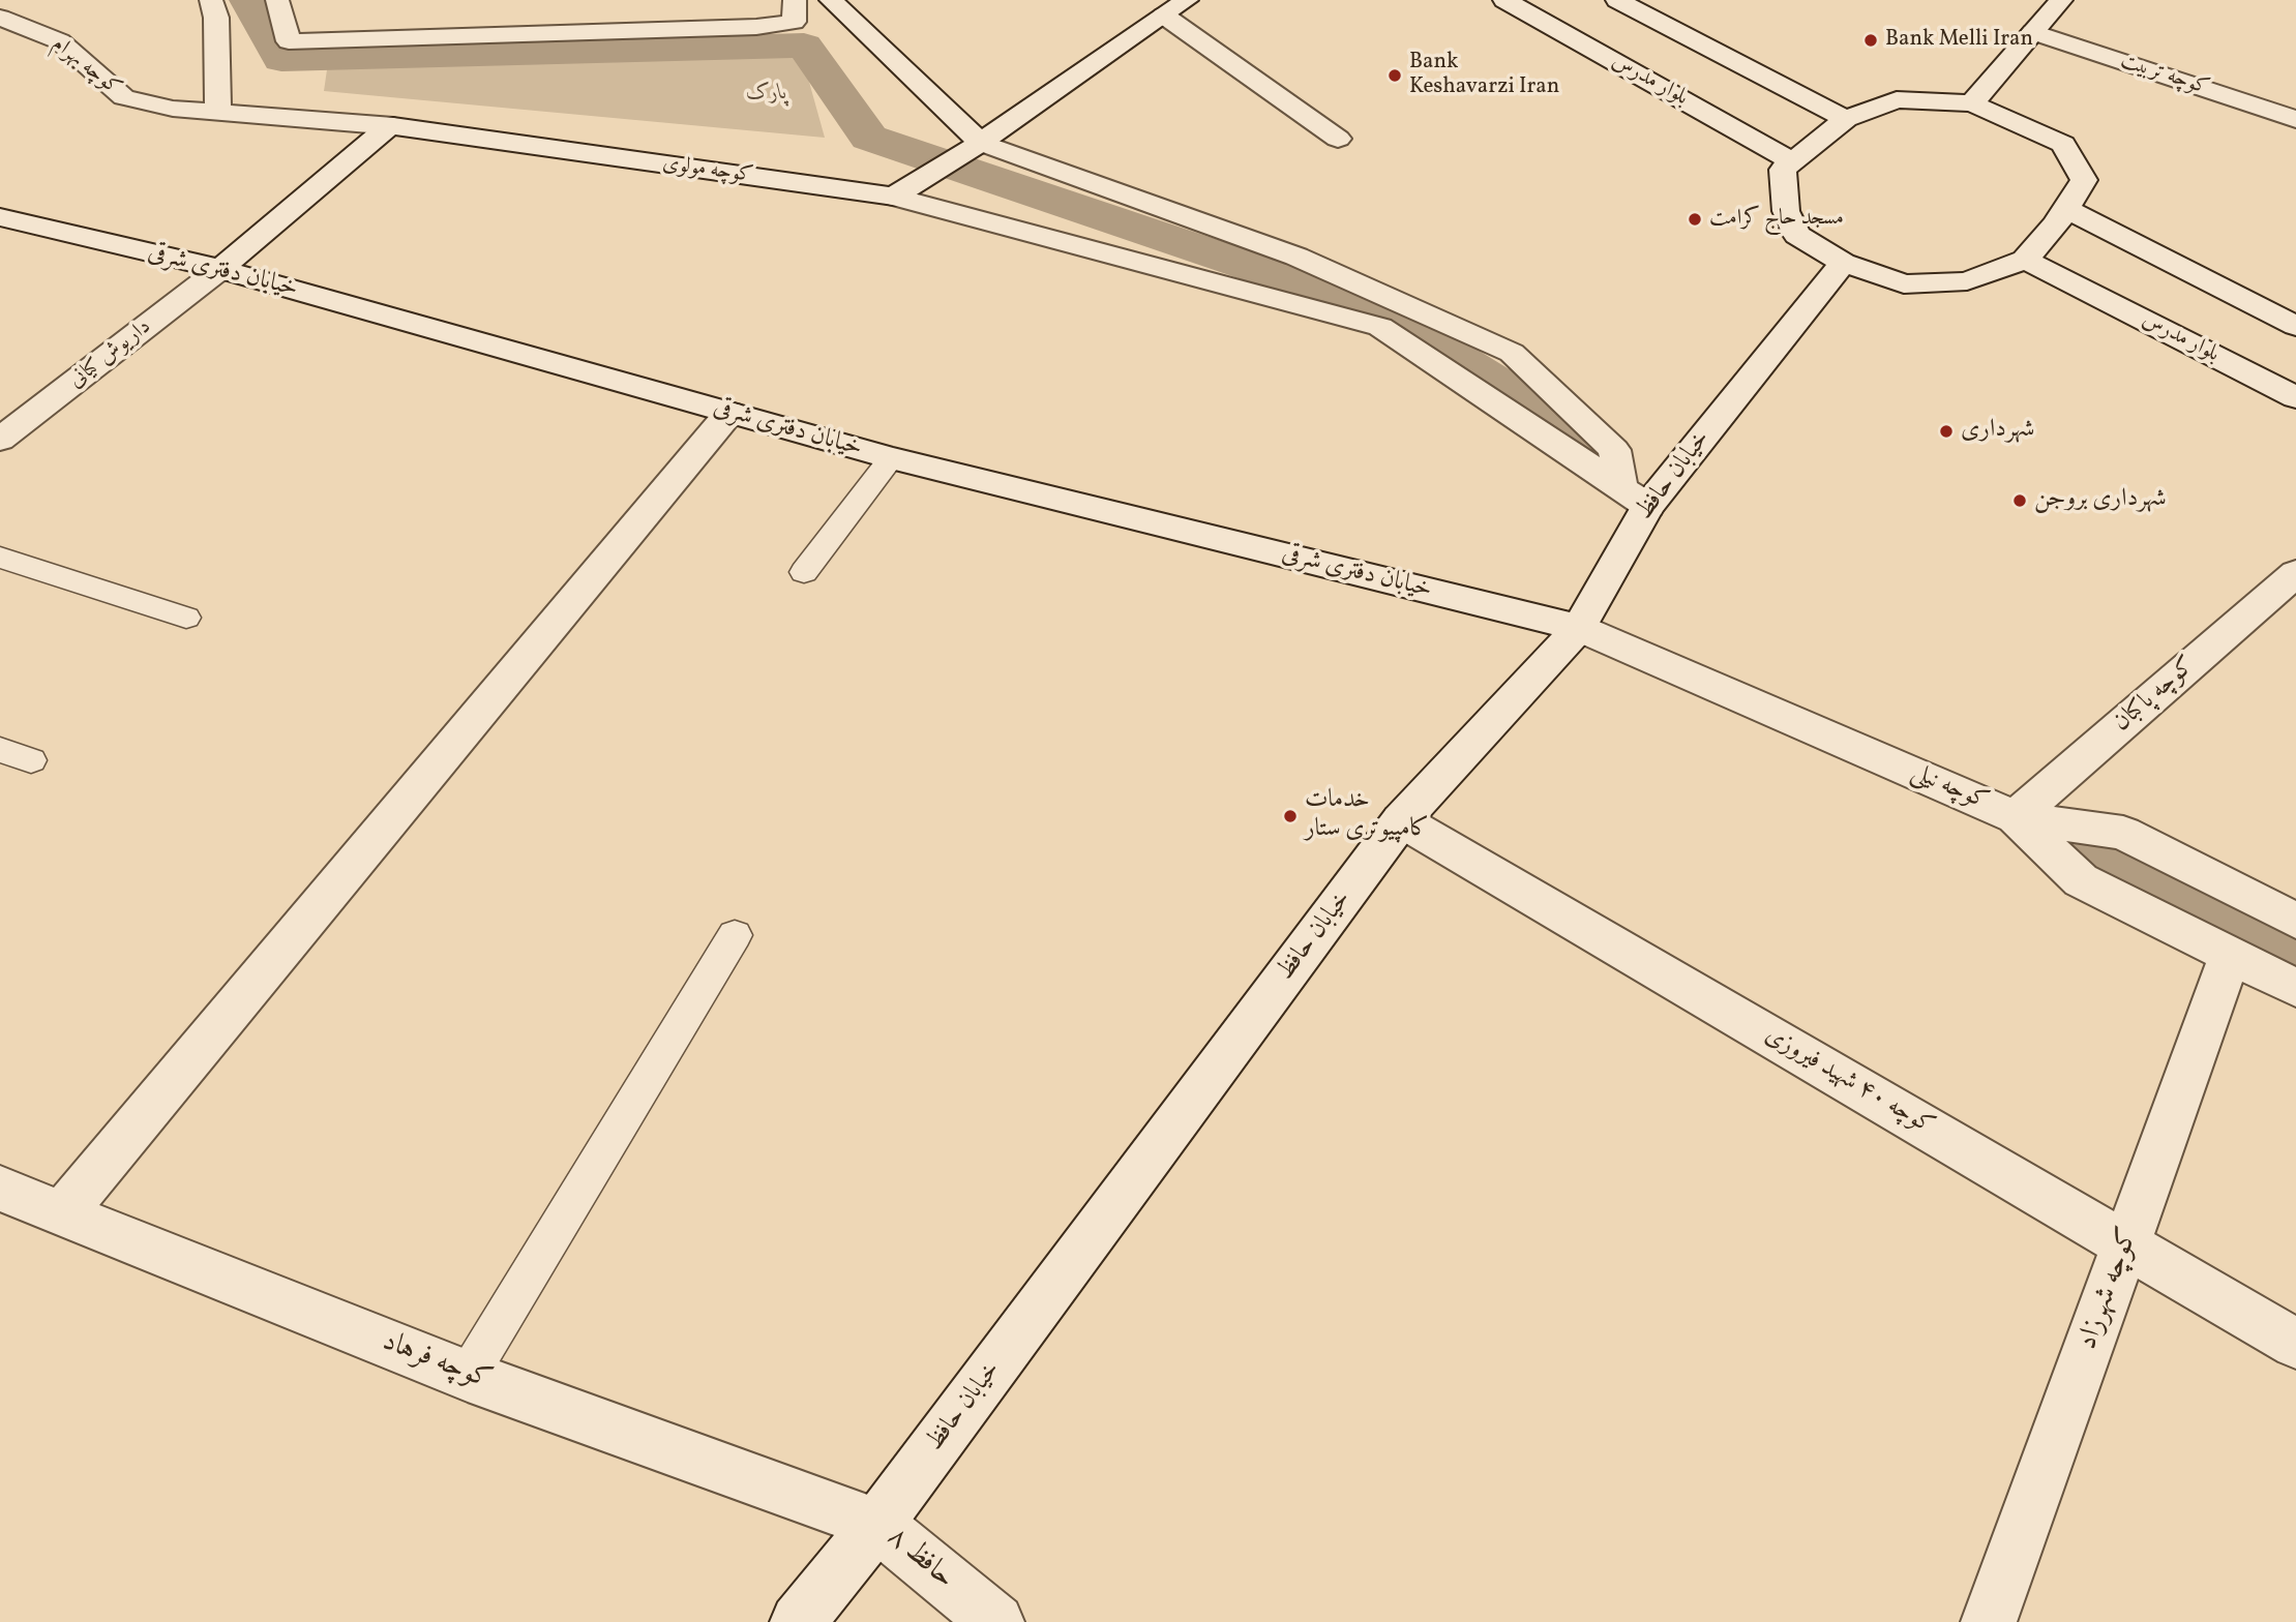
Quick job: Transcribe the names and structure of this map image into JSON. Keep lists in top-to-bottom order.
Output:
{
  "streets": {
    "street": [
      "کوچه بهرام",
      "کوچه تربیت",
      "بلوار مدرس",
      "کوچه مولوی",
      "خیابان دفتری شرقی",
      "داریوش کیانی",
      "خیابان حافظ",
      "کوچه پاکبان",
      "کوچه نیلی",
      "کوچه ۴۰ شهید فیروزی",
      "کوچه شهرزاد",
      "کوچه فرهاد",
      "حافظ ۸"
    ]
  },
  "crossings": [
    ["کوچه بهرام", "کوچه مولوی"],
    ["بلوار مدرس", "خیابان حافظ"],
    ["کوچه مولوی", "خیابان حافظ"],
    ["خیابان دفتری شرقی", "داریوش کیانی"],
    ["خیابان دفتری شرقی", "خیابان حافظ"],
    ["خیابان دفتری شرقی", "کوچه نیلی"],
    ["خیابان حافظ", "کوچه نیلی"],
    ["خیابان حافظ", "کوچه ۴۰ شهید فیروزی"],
    ["خیابان حافظ", "کوچه فرهاد"],
    ["خیابان حافظ", "حافظ ۸"],
    ["کوچه پاکبان", "کوچه نیلی"],
    ["کوچه نیلی", "کوچه شهرزاد"],
    ["کوچه ۴۰ شهید فیروزی", "کوچه شهرزاد"],
    ["کوچه فرهاد", "حافظ ۸"]
  ],
  "parks": ["پارک"],
  "places": [
    "Bank Melli Iran",
    "Bank Keshavarzi Iran",
    "مسجد حاج کرامت",
    "شهرداری",
    "شهرداری بروجن",
    "خدمات کامپیوتری ستار"
  ]
}
